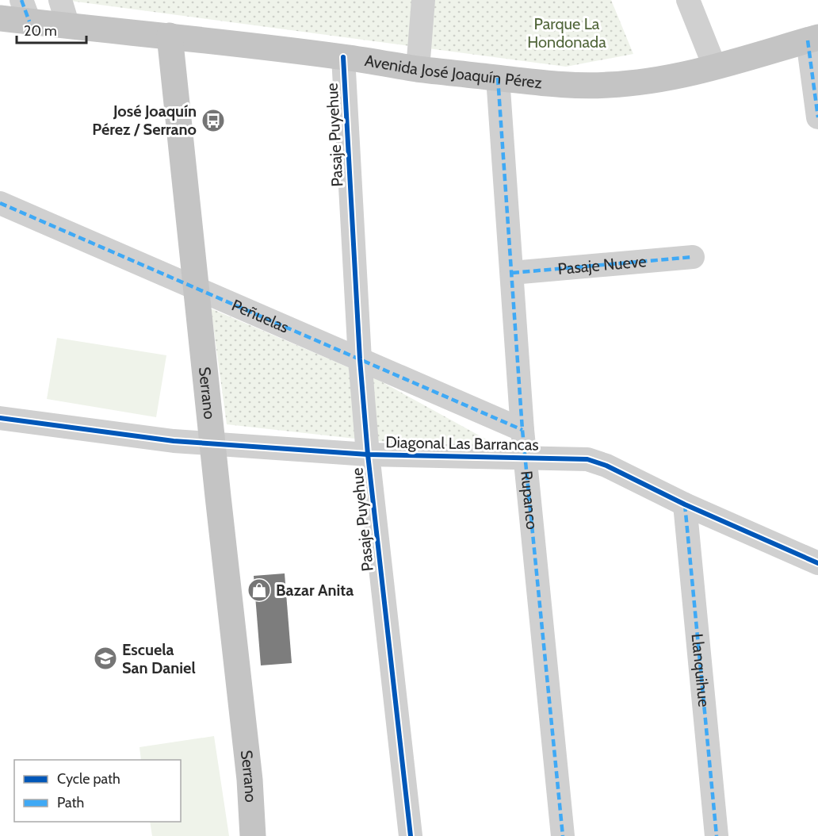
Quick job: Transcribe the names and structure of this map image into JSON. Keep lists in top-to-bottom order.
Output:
{
  "streets": {
    "main road": ["Avenida José Joaquín Pérez", "Serrano"],
    "street": [
      "Pasaje Puyehue",
      "Pasaje Nueve",
      "Peñuelas",
      "Diagonal Las Barrancas",
      "Rupanco",
      "Llanquihue"
    ]
  },
  "crossings": [
    ["Avenida José Joaquín Pérez", "Pasaje Puyehue"],
    ["Avenida José Joaquín Pérez", "Serrano"],
    ["Avenida José Joaquín Pérez", "Rupanco"],
    ["Pasaje Puyehue", "Peñuelas"],
    ["Pasaje Puyehue", "Diagonal Las Barrancas"],
    ["Pasaje Nueve", "Rupanco"],
    ["Peñuelas", "Serrano"],
    ["Peñuelas", "Rupanco"],
    ["Serrano", "Diagonal Las Barrancas"],
    ["Diagonal Las Barrancas", "Rupanco"],
    ["Diagonal Las Barrancas", "Llanquihue"]
  ],
  "parks": ["Parque La Hondonada"],
  "places": {
    "bus stop": ["José Joaquín Pérez / Serrano"],
    "shop": ["Bazar Anita"],
    "school or university": ["Escuela San Daniel"]
  },
  "legend": ["Cycle path", "Path"],
  "scale_bar": "20 m"
}
